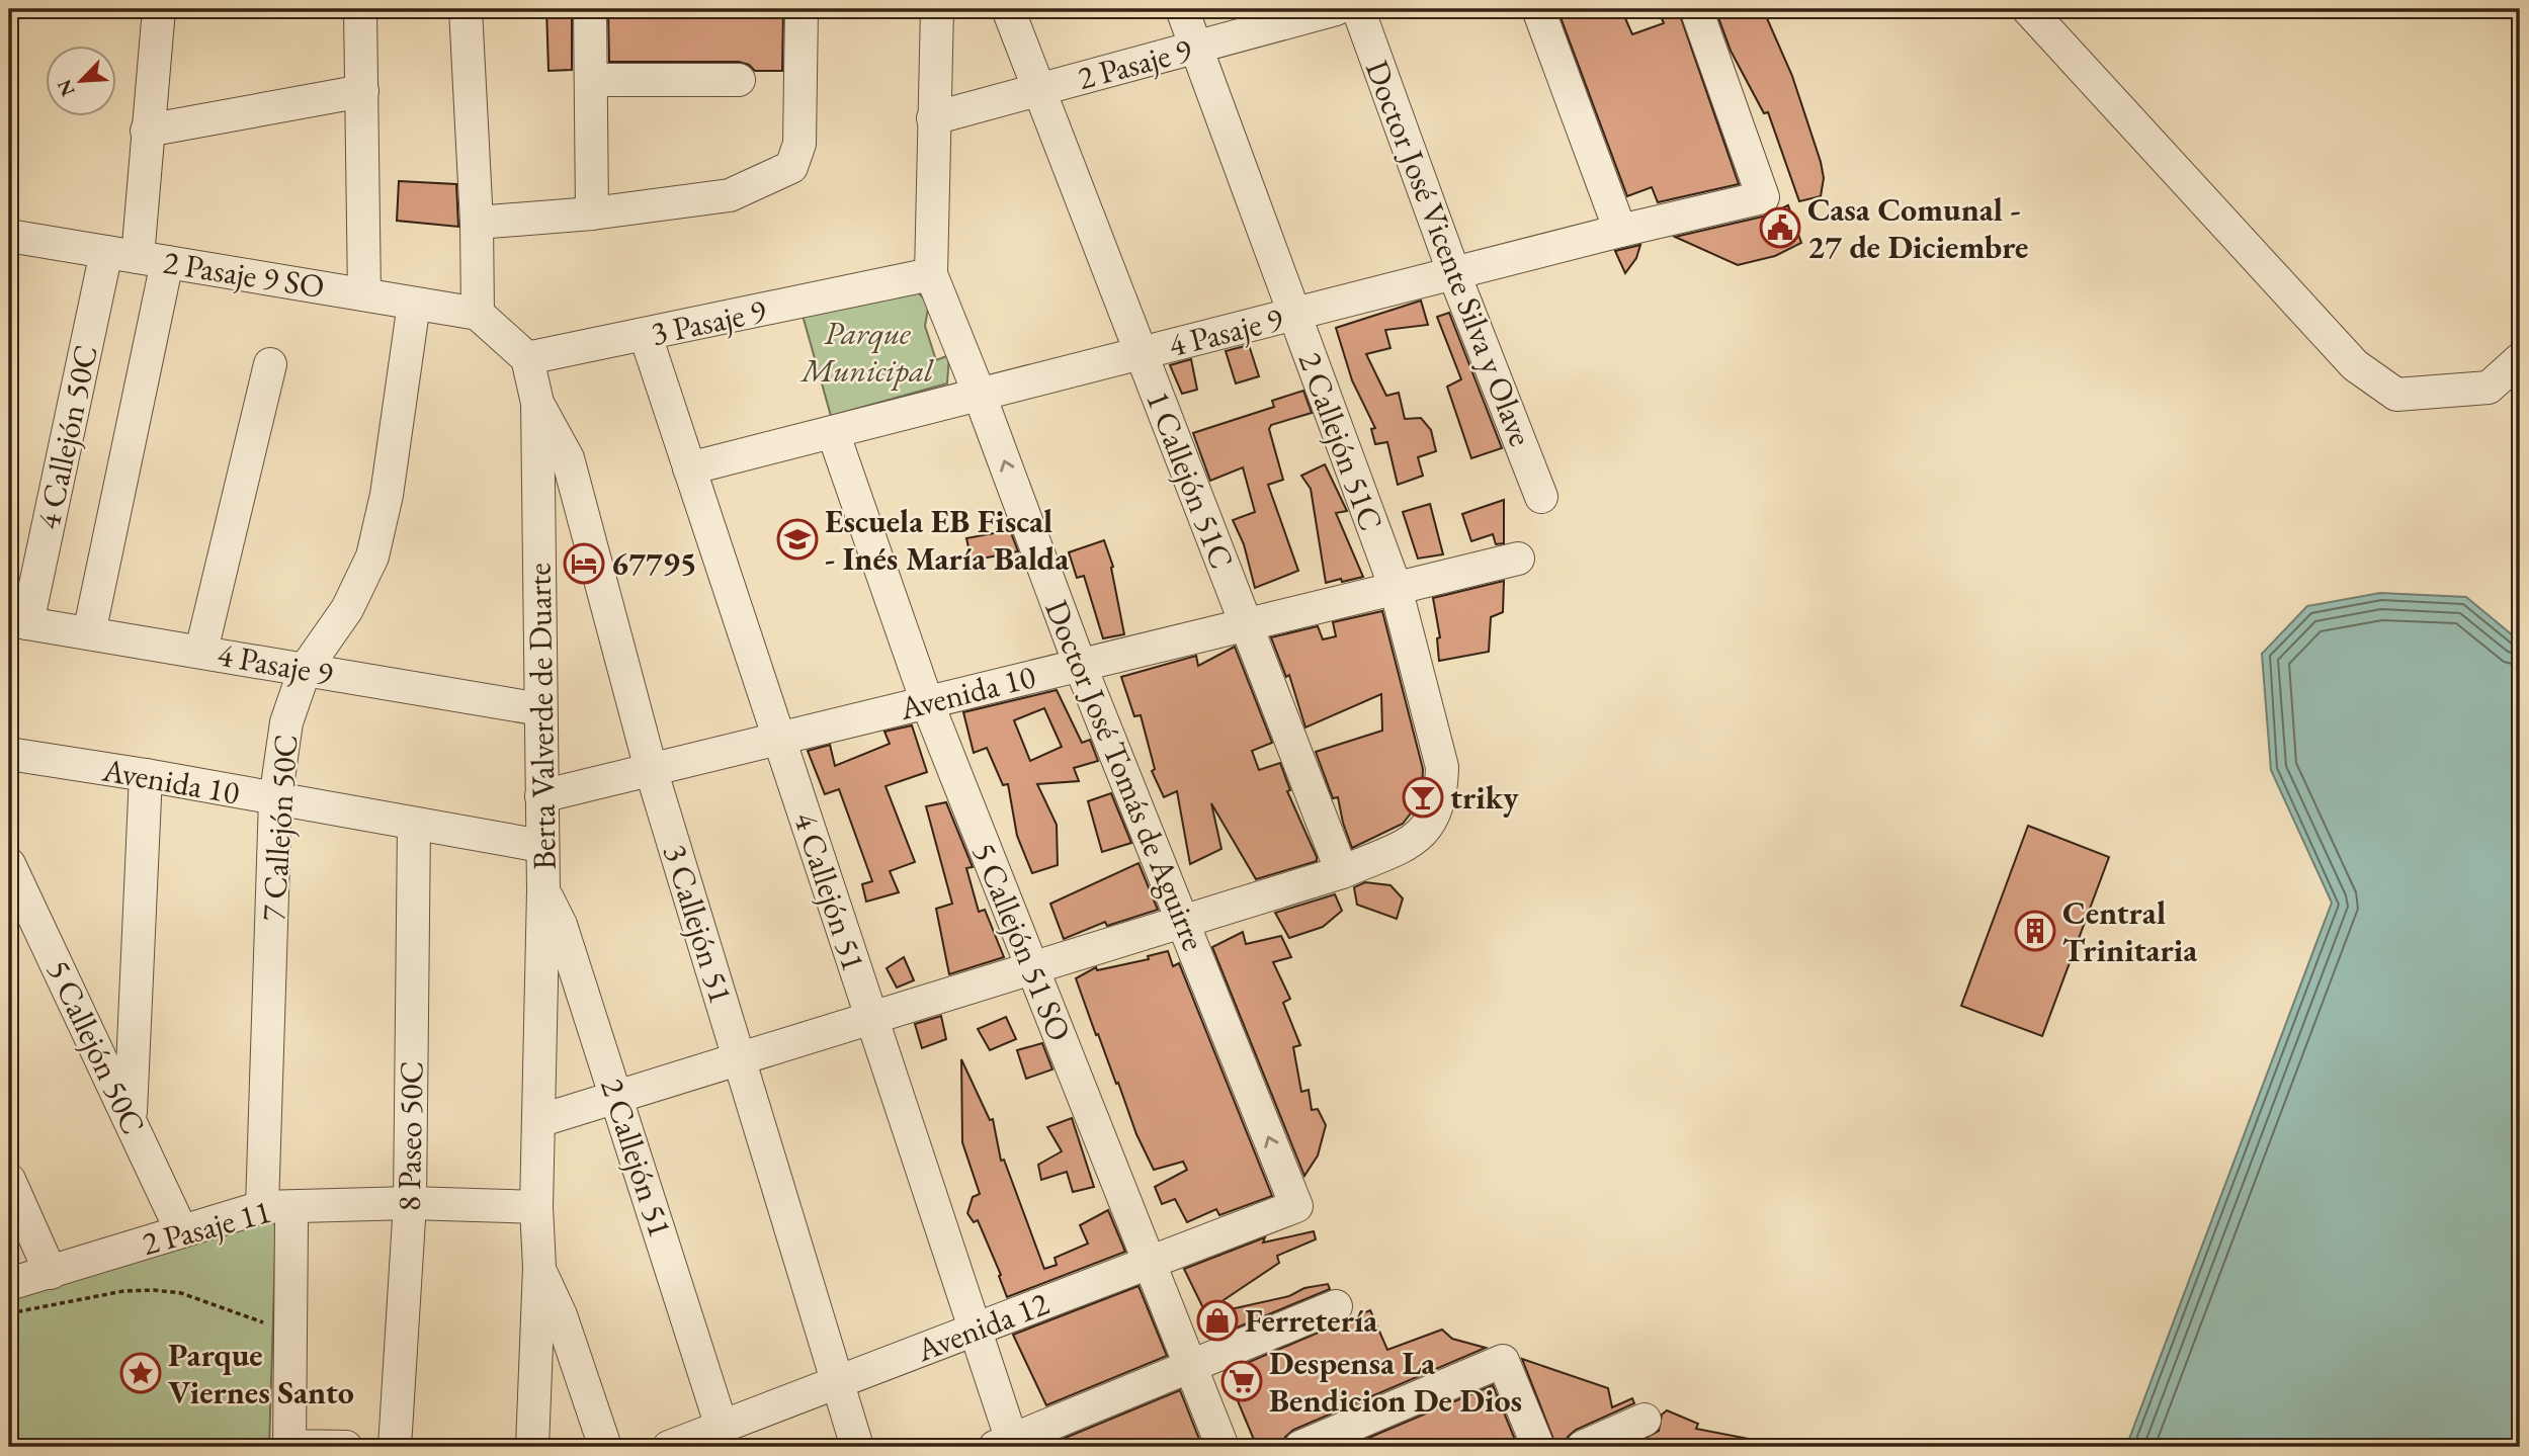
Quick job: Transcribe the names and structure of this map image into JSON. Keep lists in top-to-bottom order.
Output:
{
  "streets": {
    "street": [
      "2 Pasaje 9",
      "Doctor José Vicente Silva y Olave",
      "2 Pasaje 9 SO",
      "3 Pasaje 9",
      "4 Pasaje 9",
      "4 Callejón 50C",
      "2 Callejón 51C",
      "1 Callejón 51C",
      "Avenida 10",
      "Berta Valverde de Duarte",
      "Doctor José Tomás de Aguirre",
      "7 Callejón 50C",
      "4 Callejón 51",
      "3 Callejón 51",
      "5 Callejón 51 SO",
      "5 Callejón 50C",
      "8 Paseo 50C",
      "2 Callejón 51",
      "2 Pasaje 11",
      "Avenida 12"
    ]
  },
  "crossings": [
    ["2 Pasaje 9", "2 Callejón 51C"],
    ["2 Pasaje 9", "1 Callejón 51C"],
    ["2 Pasaje 9", "Doctor José Tomás de Aguirre"],
    ["Doctor José Vicente Silva y Olave", "4 Pasaje 9"],
    ["2 Pasaje 9 SO", "4 Callejón 50C"],
    ["2 Pasaje 9 SO", "7 Callejón 50C"],
    ["3 Pasaje 9", "Berta Valverde de Duarte"],
    ["3 Pasaje 9", "Doctor José Tomás de Aguirre"],
    ["3 Pasaje 9", "4 Callejón 51"],
    ["4 Pasaje 9", "4 Callejón 50C"],
    ["4 Pasaje 9", "2 Callejón 51C"],
    ["4 Pasaje 9", "1 Callejón 51C"],
    ["4 Pasaje 9", "Berta Valverde de Duarte"],
    ["4 Pasaje 9", "Doctor José Tomás de Aguirre"],
    ["4 Pasaje 9", "7 Callejón 50C"],
    ["4 Pasaje 9", "4 Callejón 51"],
    ["4 Pasaje 9", "5 Callejón 51 SO"],
    ["2 Callejón 51C", "1 Callejón 51C"],
    ["2 Callejón 51C", "Avenida 10"],
    ["1 Callejón 51C", "Avenida 10"],
    ["Avenida 10", "Berta Valverde de Duarte"],
    ["Avenida 10", "Doctor José Tomás de Aguirre"],
    ["Avenida 10", "7 Callejón 50C"],
    ["Avenida 10", "4 Callejón 51"],
    ["Avenida 10", "3 Callejón 51"],
    ["Avenida 10", "5 Callejón 51 SO"],
    ["Avenida 10", "8 Paseo 50C"],
    ["Berta Valverde de Duarte", "3 Callejón 51"],
    ["Berta Valverde de Duarte", "2 Callejón 51"],
    ["Berta Valverde de Duarte", "2 Pasaje 11"],
    ["Doctor José Tomás de Aguirre", "Avenida 12"],
    ["7 Callejón 50C", "2 Pasaje 11"],
    ["4 Callejón 51", "Avenida 12"],
    ["3 Callejón 51", "Avenida 12"],
    ["5 Callejón 51 SO", "Avenida 12"],
    ["5 Callejón 50C", "2 Pasaje 11"],
    ["8 Paseo 50C", "2 Pasaje 11"],
    ["2 Callejón 51", "Avenida 12"]
  ],
  "one_way": ["Doctor José Tomás de Aguirre"],
  "parks": ["Parque Municipal"],
  "places": {
    "public building": ["Casa Comunal - 27 de Diciembre"],
    "school or university": ["Escuela EB Fiscal - Inés María Balda"],
    "hotel": ["67795"],
    "bar": ["triky"],
    "building": ["Central Trinitaria"],
    "shop": ["Ferretería"],
    "place": ["Parque Viernes Santo"],
    "supermarket": ["Despensa La Bendicion De Dios"]
  },
  "north": "bottom left"
}
